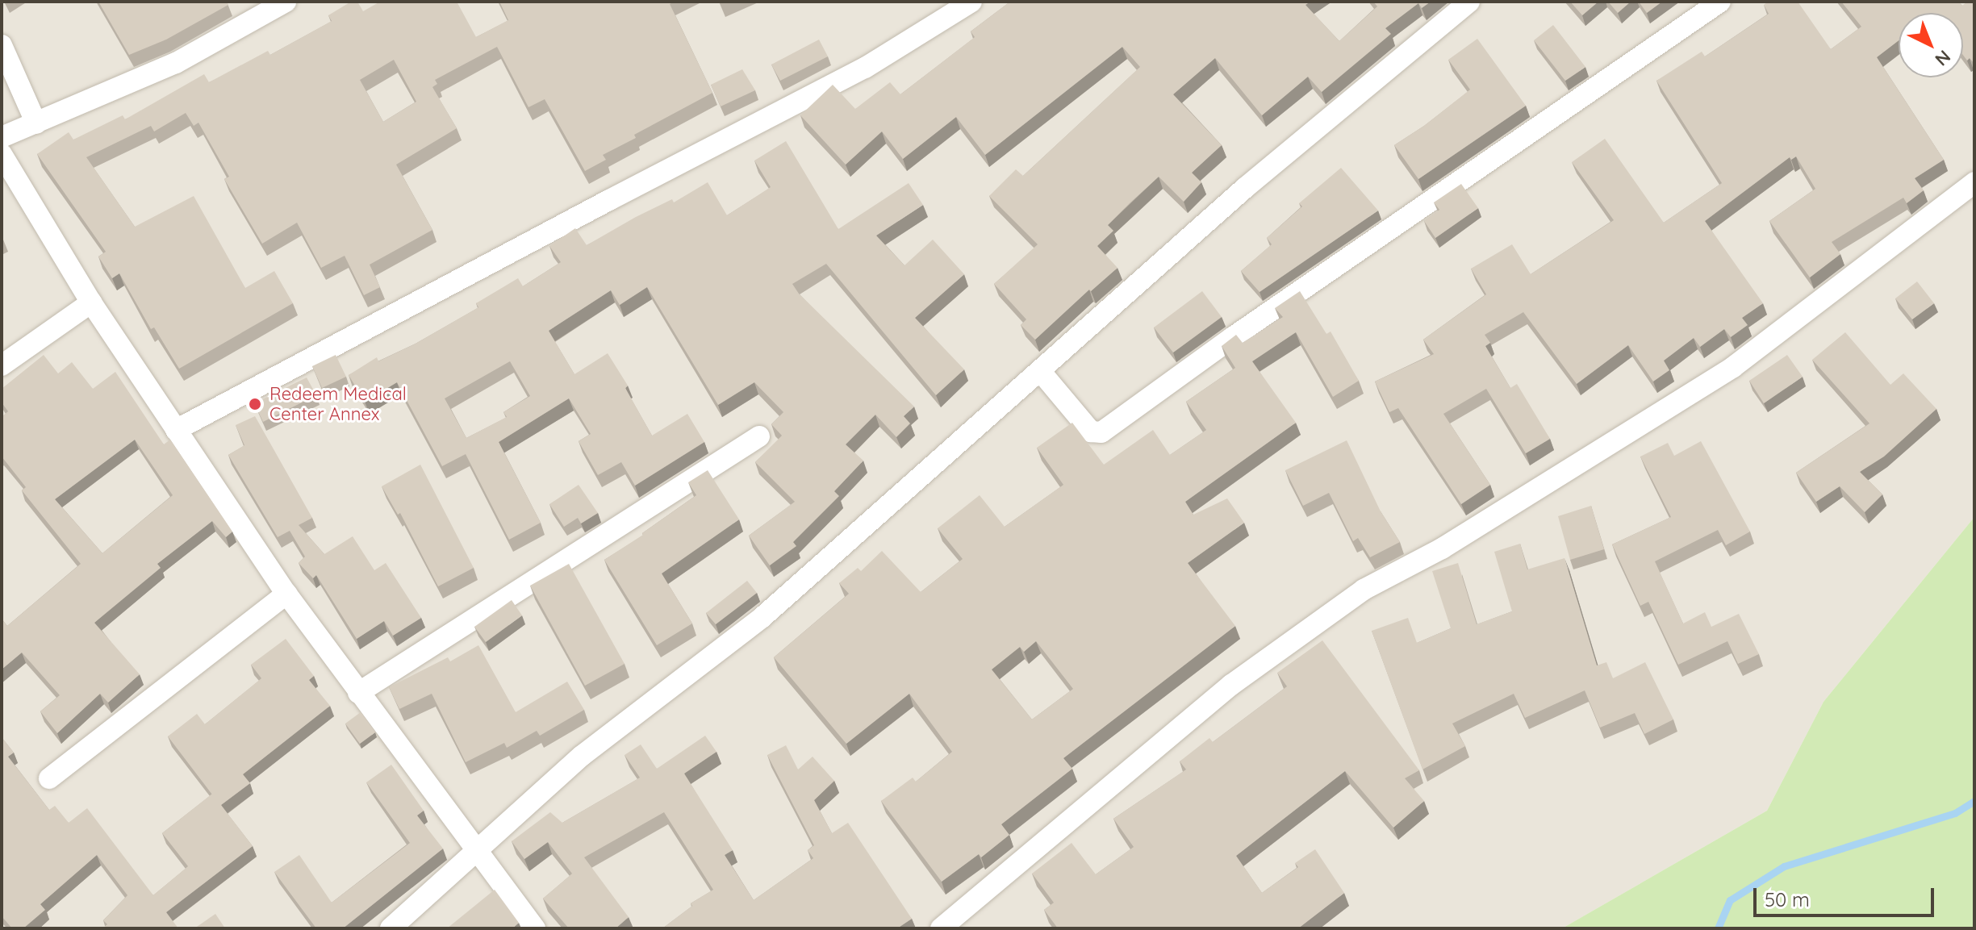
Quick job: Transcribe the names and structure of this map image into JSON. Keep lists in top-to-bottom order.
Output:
{
  "places": ["Redeem Medical Center Annex"],
  "scale_bar": "50 m",
  "north": "bottom right"
}
